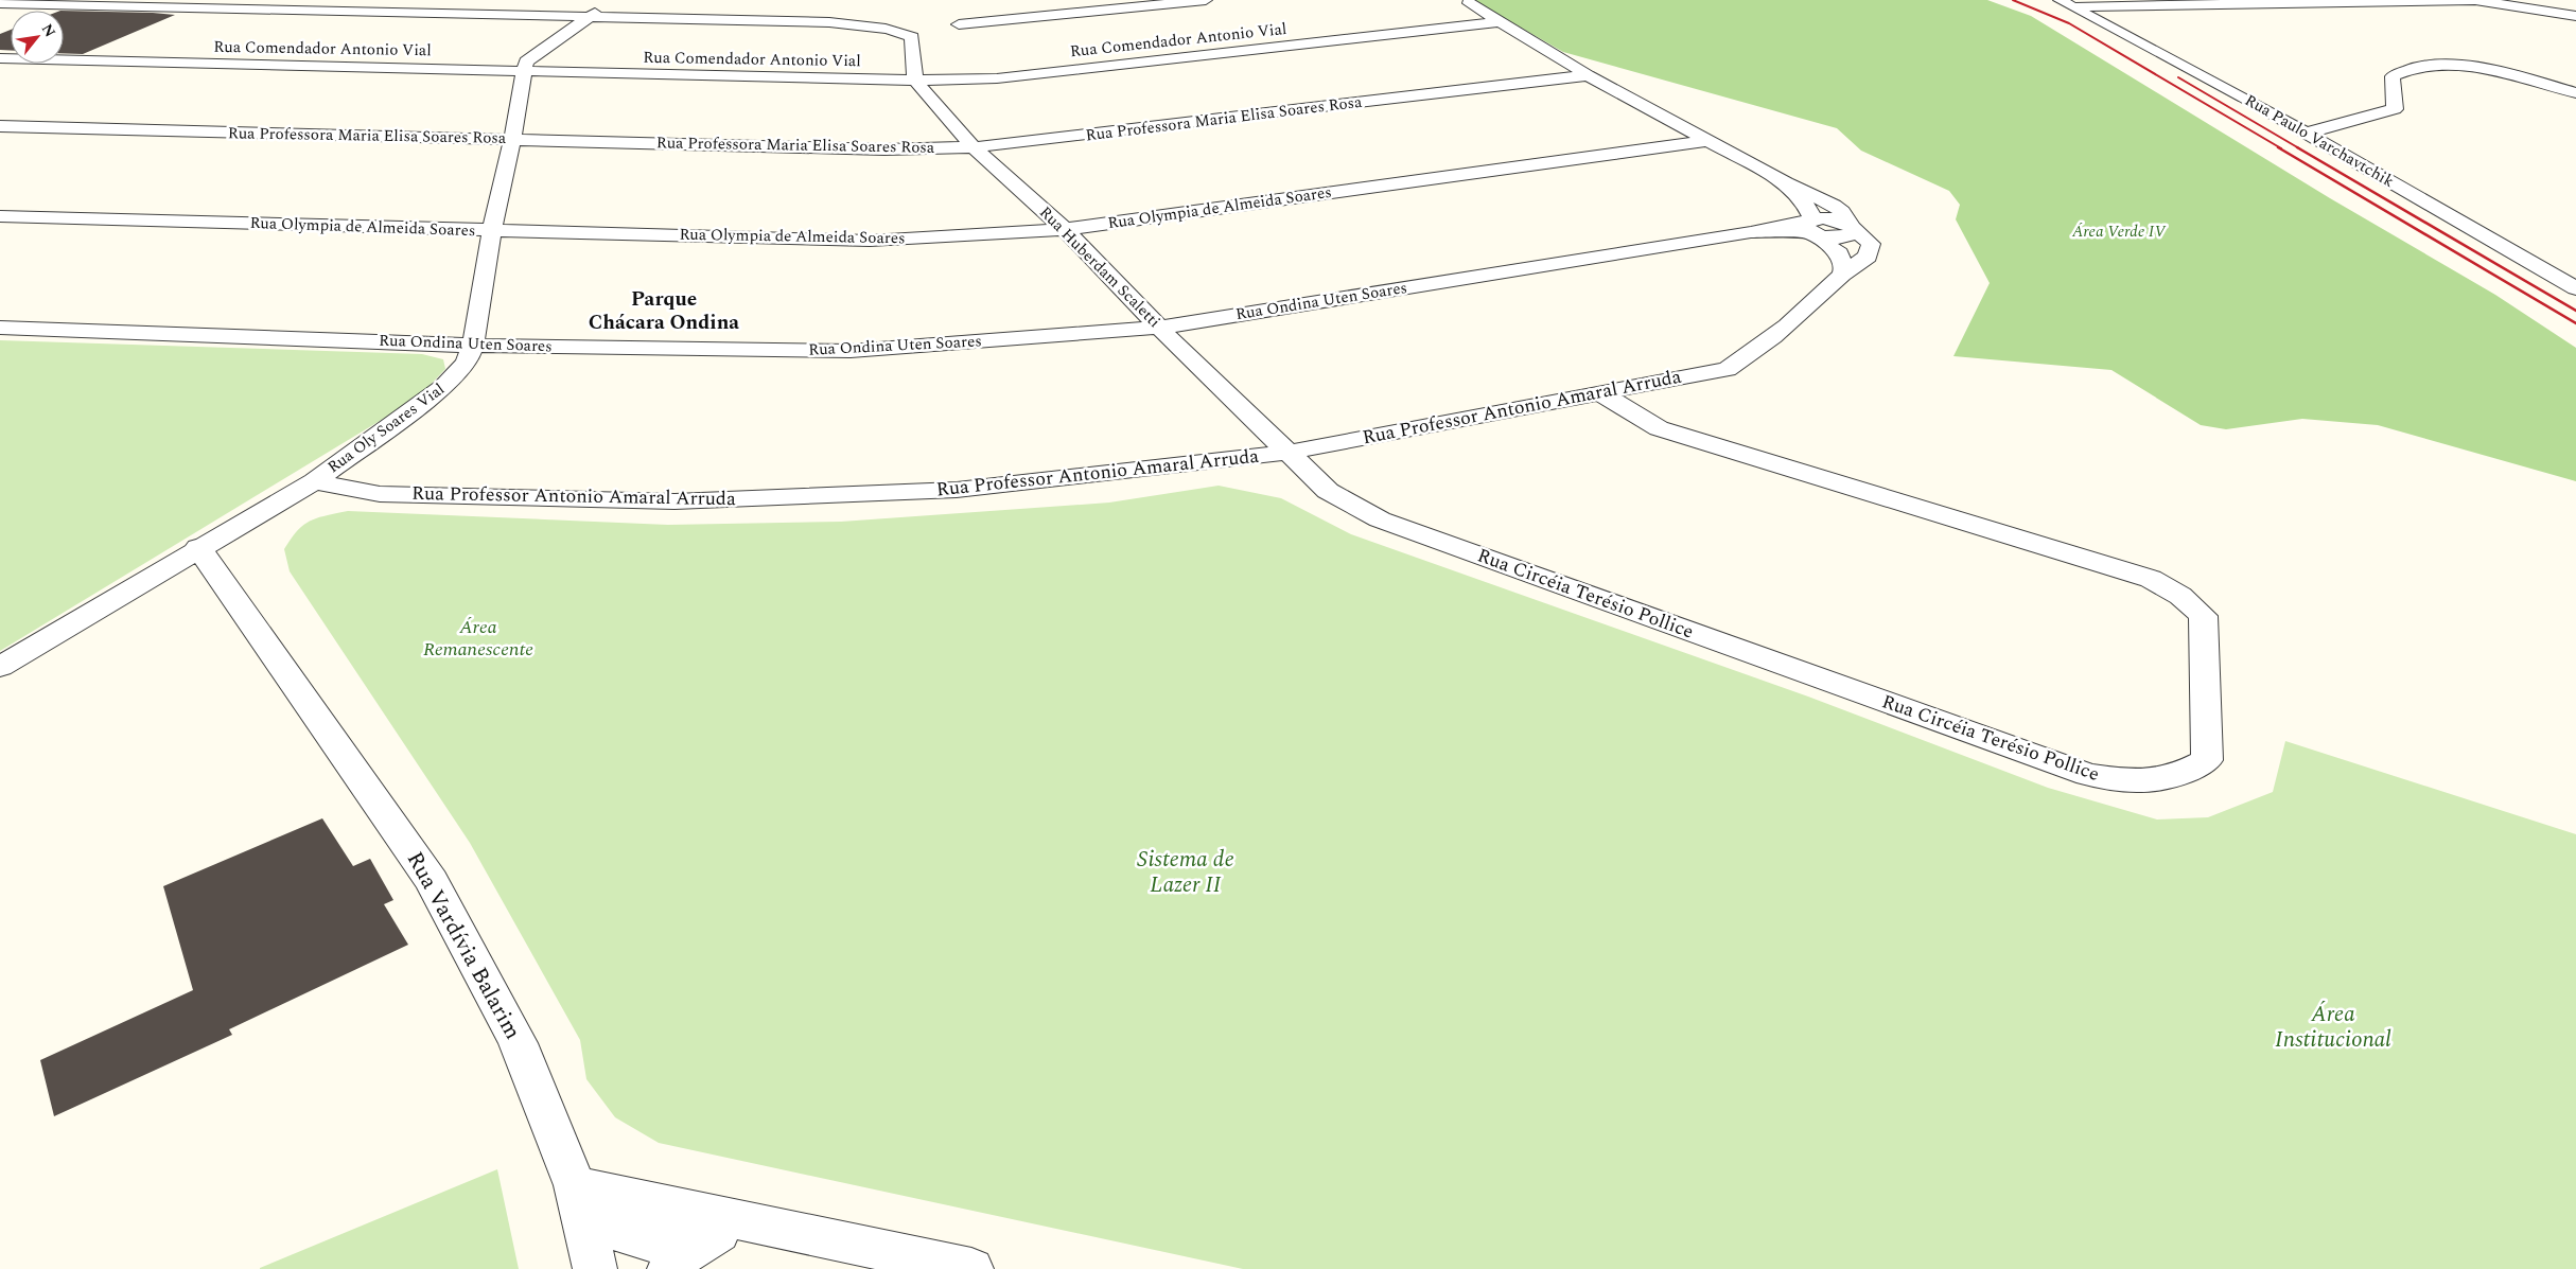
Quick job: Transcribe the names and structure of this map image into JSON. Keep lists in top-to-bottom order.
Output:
{
  "streets": {
    "street": [
      "Rua Comendador Antonio Vial",
      "Rua Professora Maria Elisa Soares Rosa",
      "Rua Paulo Varchavtchik",
      "Rua Olympia de Almeida Soares",
      "Rua Huberdam Scaletti",
      "Rua Ondina Uten Soares",
      "Rua Professor Antonio Amaral Arruda",
      "Rua Oly Soares Vial",
      "Rua Circéia Terésio Pollice",
      "Rua Vardívia Balarim"
    ]
  },
  "crossings": [
    ["Rua Comendador Antonio Vial", "Rua Huberdam Scaletti"],
    ["Rua Comendador Antonio Vial", "Rua Oly Soares Vial"],
    ["Rua Professora Maria Elisa Soares Rosa", "Rua Huberdam Scaletti"],
    ["Rua Professora Maria Elisa Soares Rosa", "Rua Oly Soares Vial"],
    ["Rua Olympia de Almeida Soares", "Rua Huberdam Scaletti"],
    ["Rua Olympia de Almeida Soares", "Rua Oly Soares Vial"],
    ["Rua Huberdam Scaletti", "Rua Ondina Uten Soares"],
    ["Rua Huberdam Scaletti", "Rua Professor Antonio Amaral Arruda"],
    ["Rua Huberdam Scaletti", "Rua Circéia Terésio Pollice"],
    ["Rua Ondina Uten Soares", "Rua Oly Soares Vial"],
    ["Rua Professor Antonio Amaral Arruda", "Rua Oly Soares Vial"],
    ["Rua Professor Antonio Amaral Arruda", "Rua Circéia Terésio Pollice"],
    ["Rua Oly Soares Vial", "Rua Vardívia Balarim"]
  ],
  "districts": ["Parque Chácara Ondina"],
  "parks": [
    "Área Verde IV",
    "Área Remanescente",
    "Sistema de Lazer II",
    "Área Institucional"
  ],
  "north": "top right"
}
